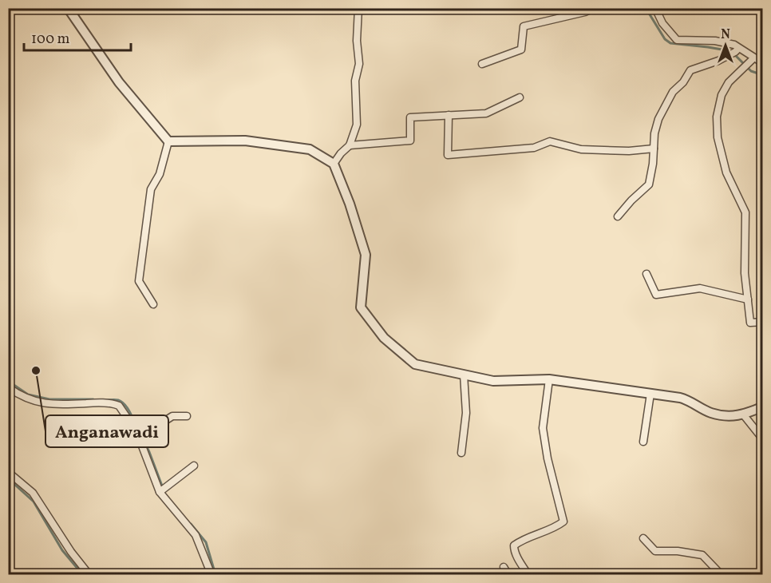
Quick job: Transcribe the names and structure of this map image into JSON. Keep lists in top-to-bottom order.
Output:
{
  "places": ["Anganawadi"],
  "scale_bar": "100 m",
  "north": "top"
}
